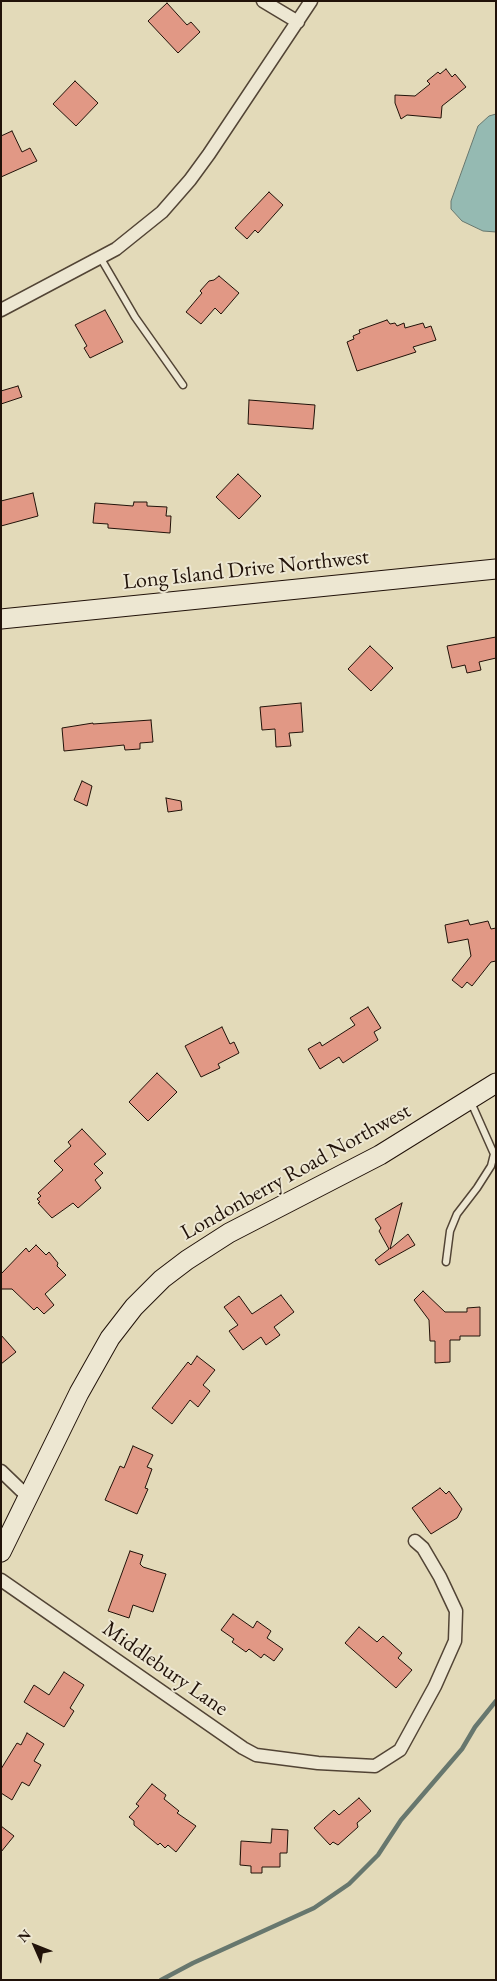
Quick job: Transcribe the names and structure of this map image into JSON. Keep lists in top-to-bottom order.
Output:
{
  "streets": {
    "street": ["Long Island Drive Northwest", "Londonberry Road Northwest", "Middlebury Lane"]
  },
  "north": "top left"
}
